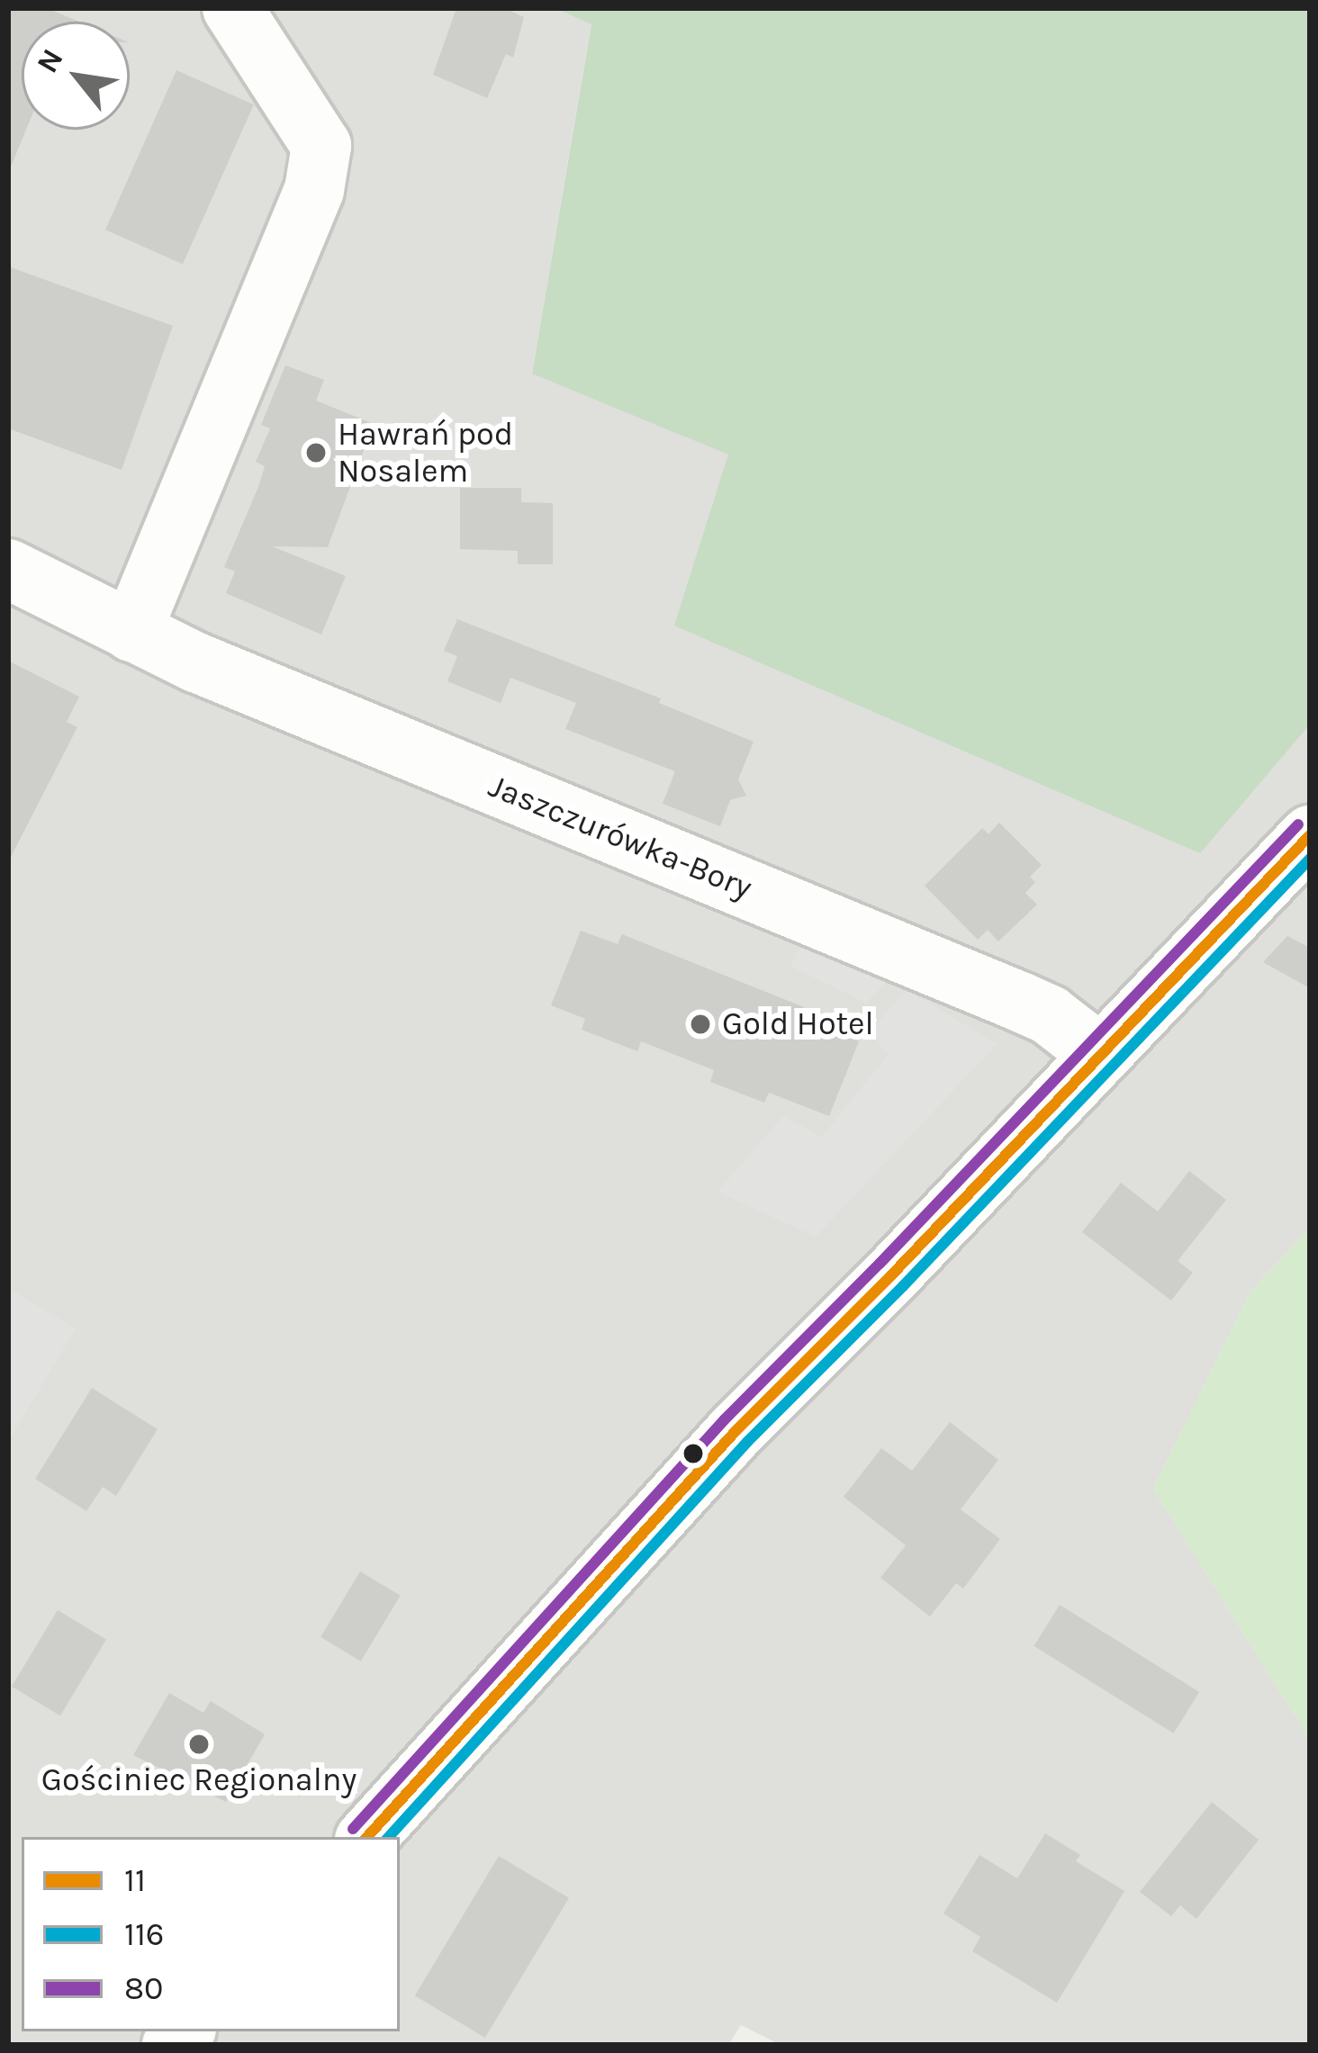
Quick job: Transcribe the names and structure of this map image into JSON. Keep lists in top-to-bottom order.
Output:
{
  "streets": {
    "street": ["Jaszczurówka-Bory"]
  },
  "places": ["Hawrań pod Nosalem", "Gold Hotel", "Gościniec Regionalny"],
  "lines": ["transit line 80", "transit line 11", "transit line 116"],
  "legend": ["11", "116", "80"],
  "north": "top left"
}
